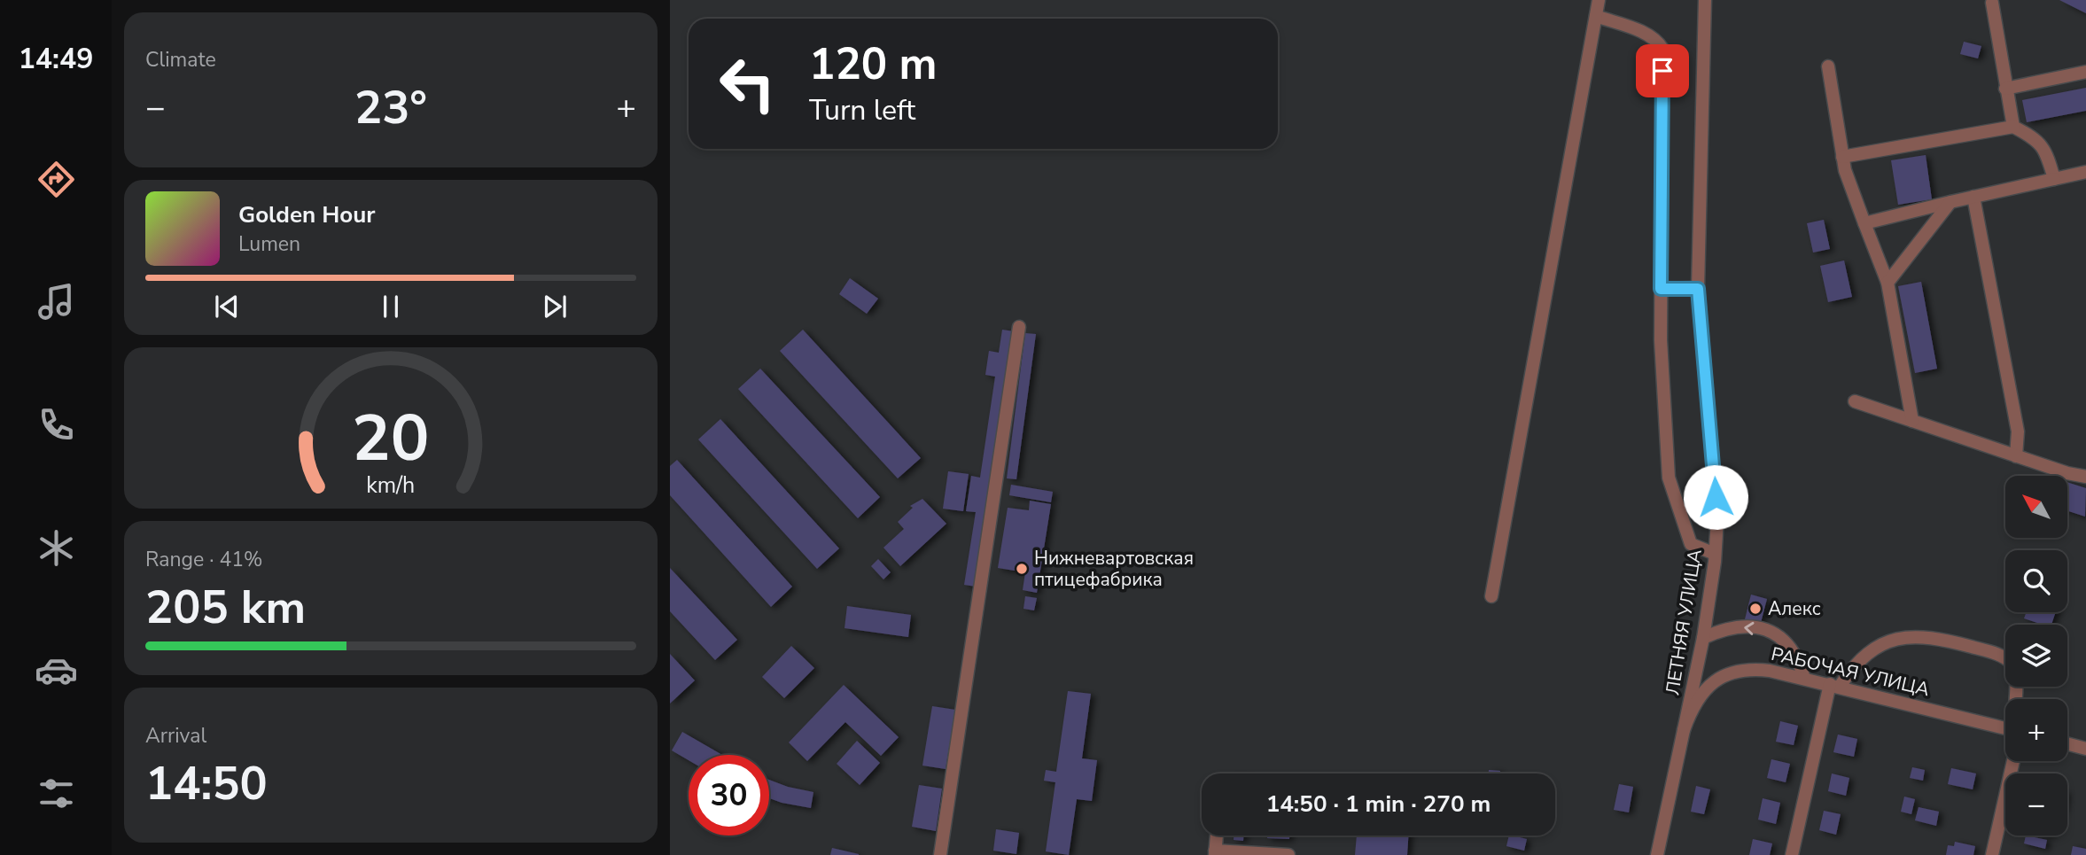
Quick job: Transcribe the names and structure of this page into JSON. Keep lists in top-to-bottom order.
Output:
{
  "streets": {
    "street": ["ЛЕТНЯЯ УЛИЦА", "РАБОЧАЯ УЛИЦА"]
  },
  "crossings": [
    ["ЛЕТНЯЯ УЛИЦА", "РАБОЧАЯ УЛИЦА"]
  ],
  "places": ["Нижневартовская птицефабрика", "Алекс"],
  "north": "top left",
  "page": {
    "tabs": "14:49",
    "tile": [
      "Climate",
      ["Range · 41%", "205 km"],
      ["Arrival", "14:50"]
    ],
    "turn": ["120 m", "Turn left"],
    "heat": ["−", "23°", "+"],
    "song": ["Golden Hour", "Lumen"],
    "map_buttons": ["+", "−"],
    "limit": "30",
    "trip": "14:50 · 1 min · 270 m",
    "gauge": ["20", "km/h"]
  }
}
